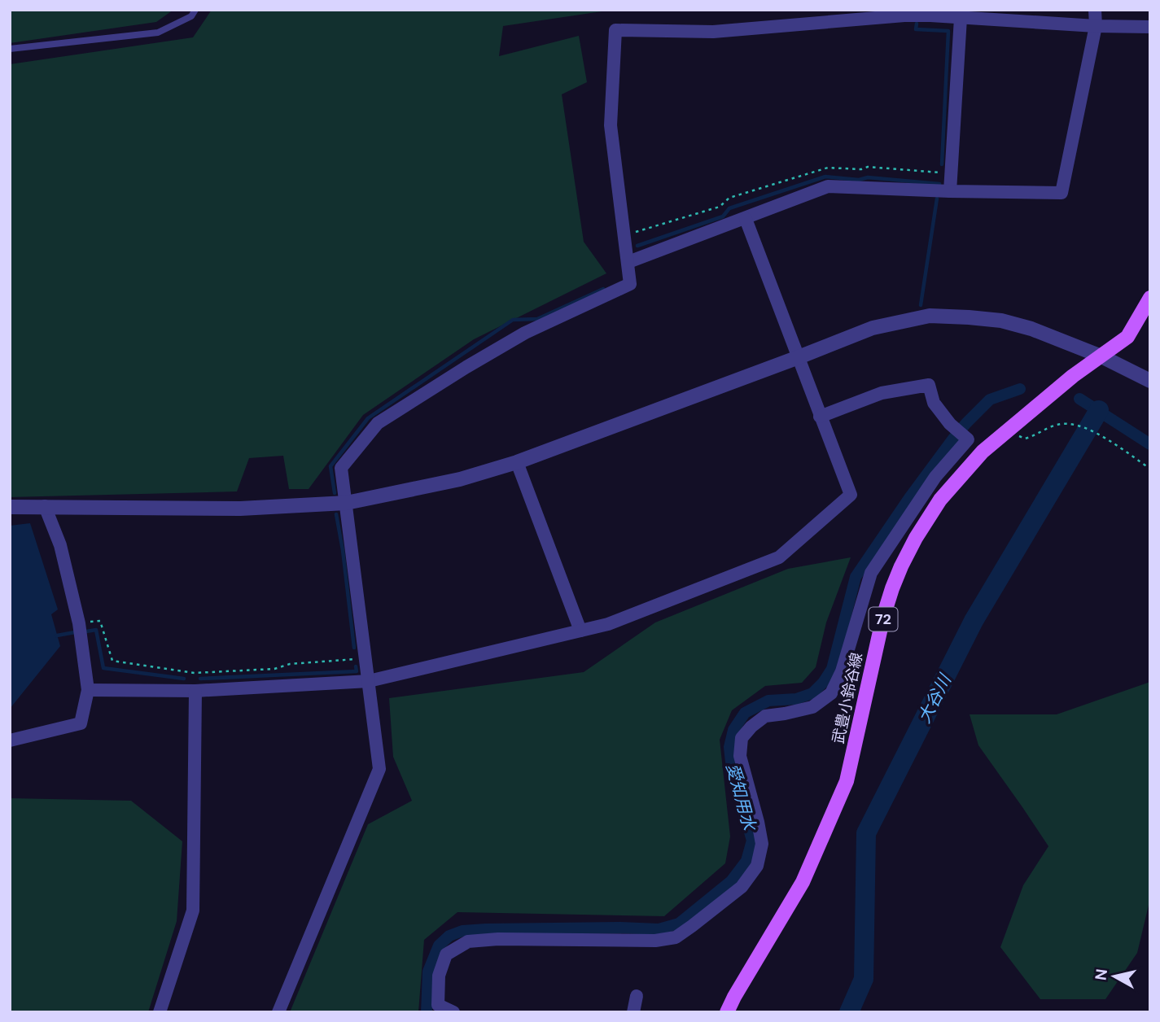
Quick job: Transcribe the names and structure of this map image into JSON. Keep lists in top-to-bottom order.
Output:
{
  "streets": {
    "main road": ["72", "武豊小鈴谷線"]
  },
  "water": ["大谷川", "愛知用水"],
  "north": "left"
}
